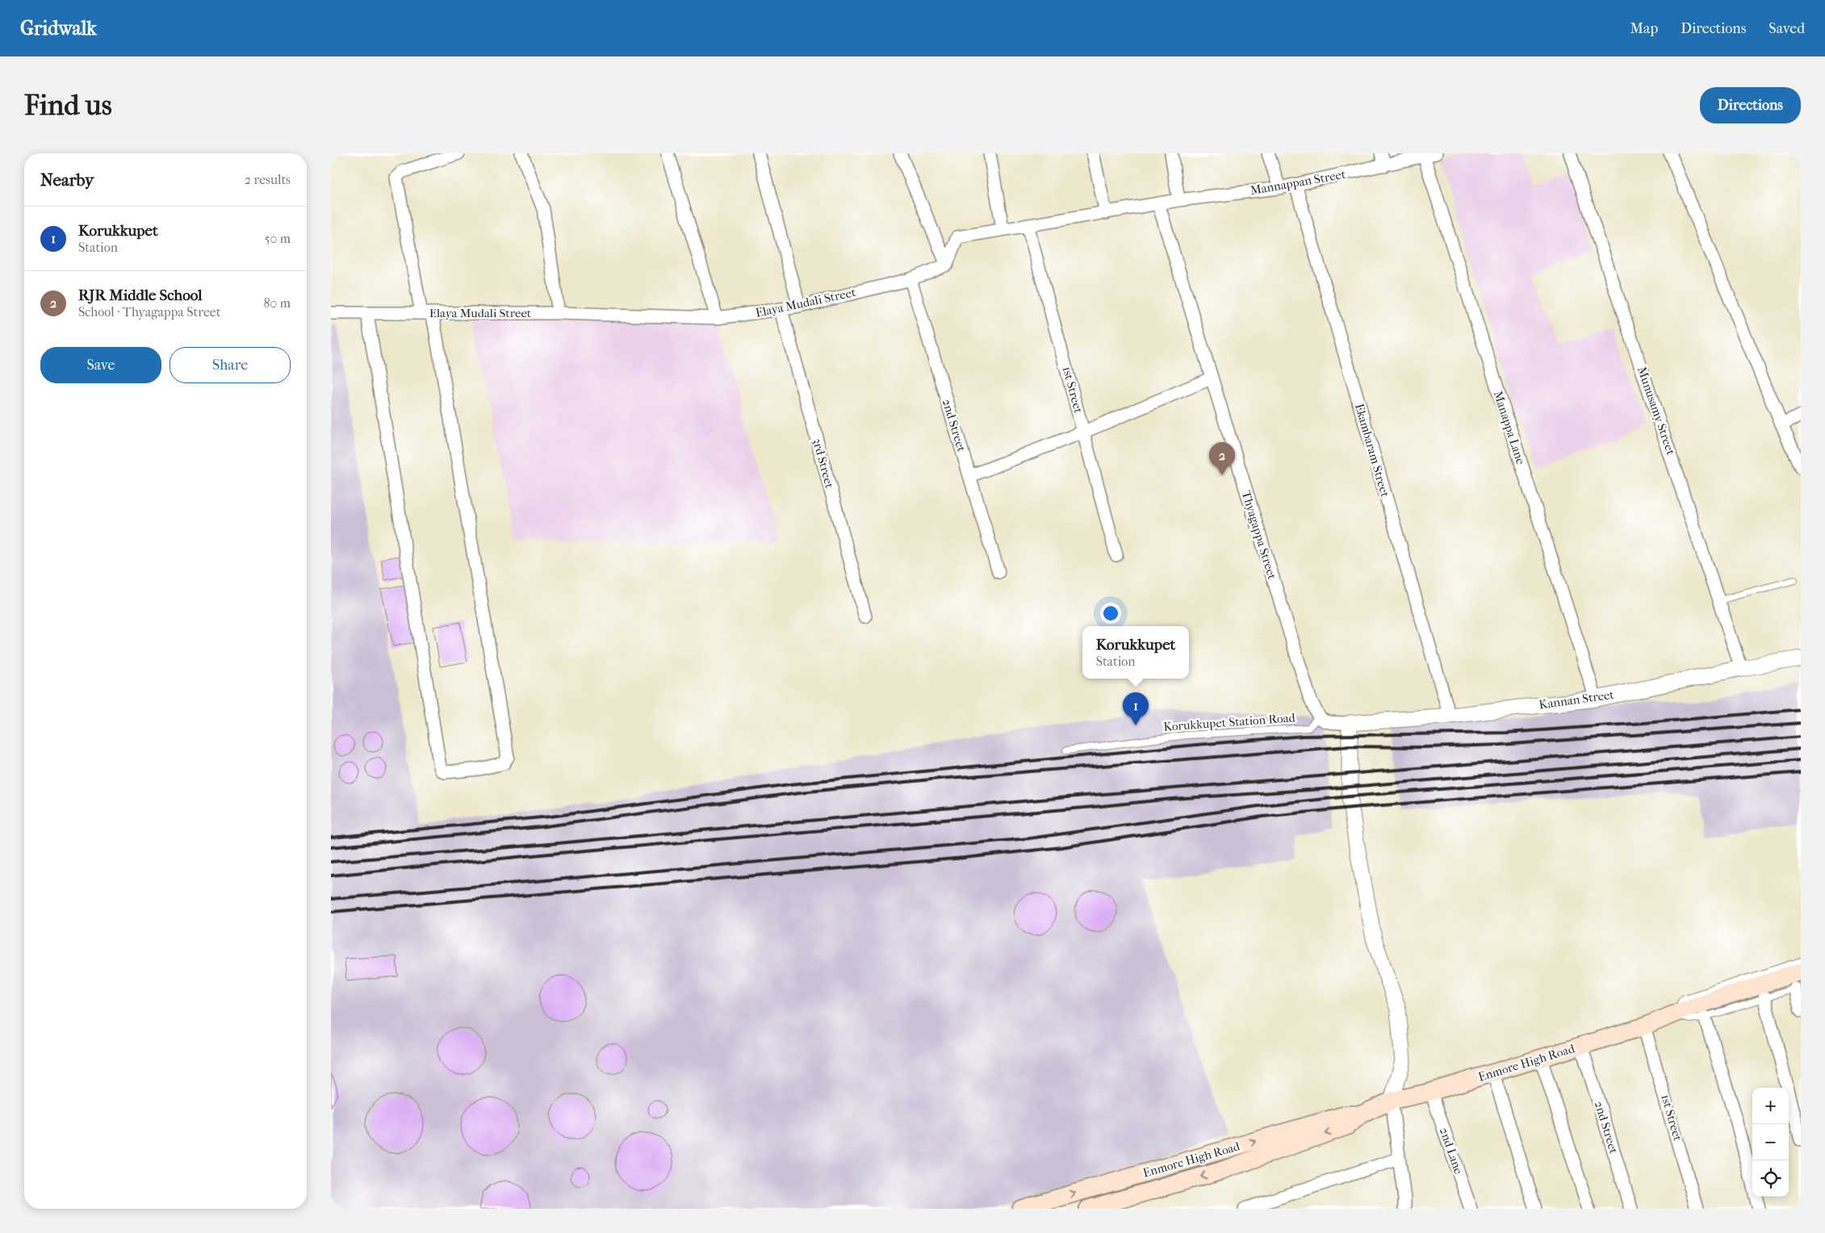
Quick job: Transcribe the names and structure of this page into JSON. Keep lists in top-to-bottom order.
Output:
{
  "streets": {
    "main road": ["Enmore High Road"],
    "street": [
      "Mannappan Street",
      "Elaya Mudali Street",
      "1st Street",
      "Munusamy Street",
      "2nd Street",
      "Manappa Lane",
      "Ekambaram Street",
      "3rd Street",
      "Thyagappa Street",
      "Kannan Street",
      "2nd Lane"
    ],
    "lane": ["Korukkupet Station Road"]
  },
  "crossings": [
    ["Mannappan Street", "Manappa Lane"],
    ["Mannappan Street", "Ekambaram Street"],
    ["Mannappan Street", "Thyagappa Street"],
    ["Elaya Mudali Street", "2nd Street"],
    ["Elaya Mudali Street", "3rd Street"],
    ["1st Street", "Enmore High Road"],
    ["Munusamy Street", "Kannan Street"],
    ["2nd Street", "Enmore High Road"],
    ["Manappa Lane", "Kannan Street"],
    ["Ekambaram Street", "Kannan Street"],
    ["Thyagappa Street", "Korukkupet Station Road"],
    ["Enmore High Road", "2nd Lane"]
  ],
  "page": {
    "header": "Gridwalk",
    "nav": ["Map", "Directions", "Saved"],
    "buttons": [
      "Directions",
      ["Save", "Share"]
    ],
    "title": "Find us",
    "heading": ["Nearby", "2 results"],
    "list": [
      {
        "mark": "1",
        "name": "Korukkupet",
        "note": "Station",
        "value": "50 m"
      },
      {
        "mark": "2",
        "name": "RJR Middle School",
        "note": "School · Thyagappa Street",
        "value": "80 m"
      }
    ],
    "pins": ["2", "1"],
    "popup": ["Korukkupet", "Station"],
    "map_buttons": ["+", "−"]
  }
}
